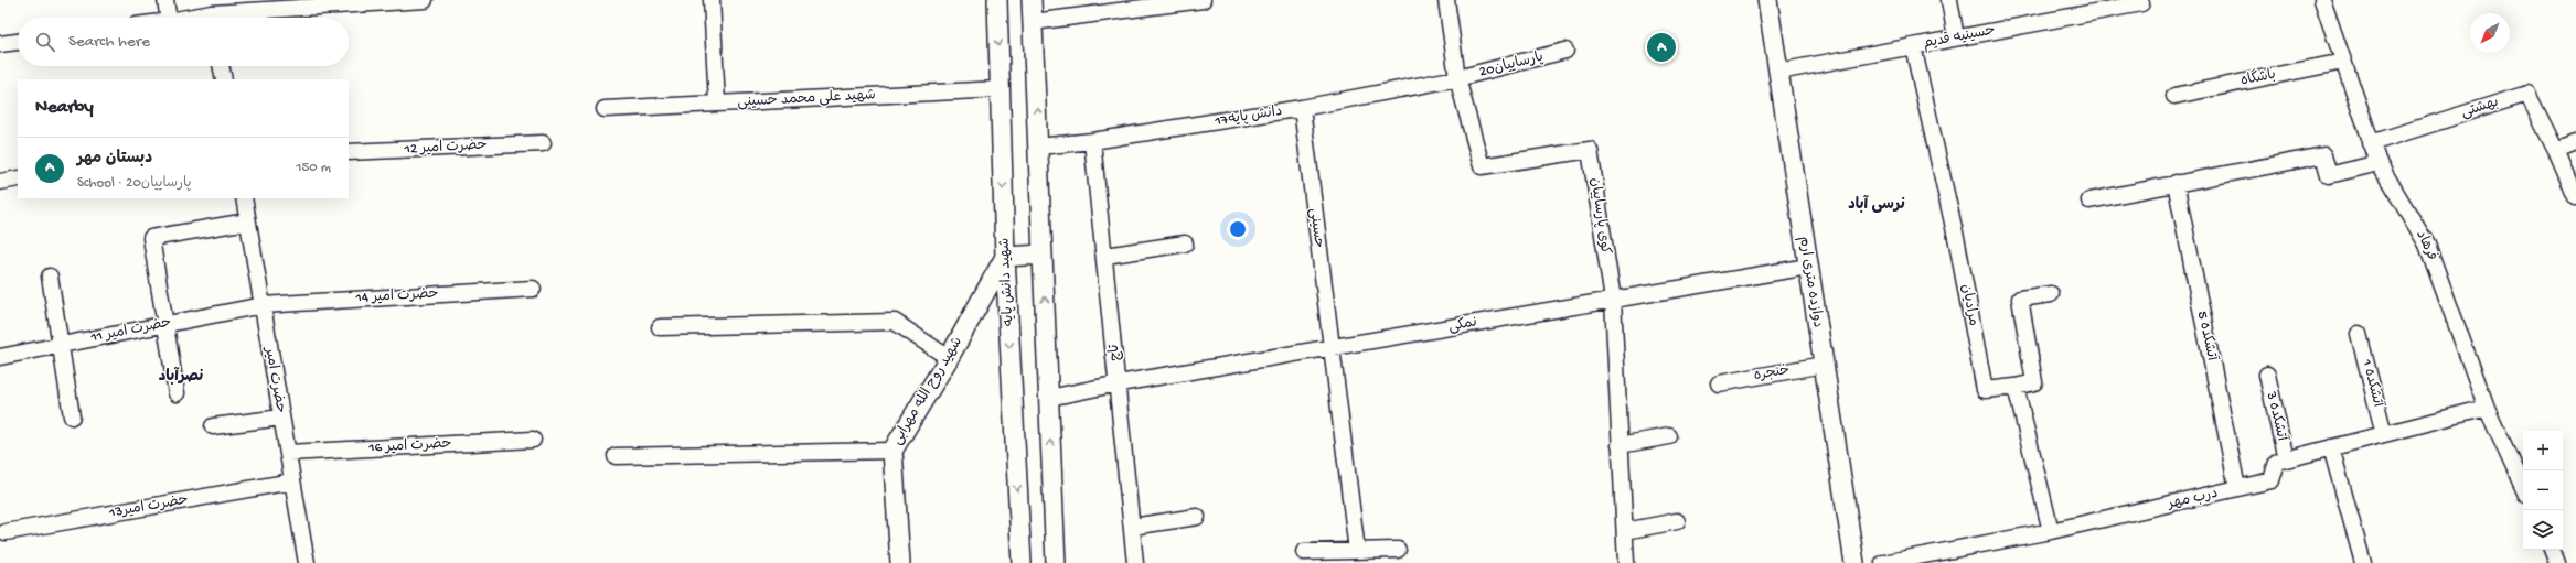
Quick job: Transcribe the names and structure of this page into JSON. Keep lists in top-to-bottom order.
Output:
{
  "streets": {
    "street": [
      "حسینیه قدیم",
      "پارساییان20",
      "باشگاه",
      "شهید علی محمد حسینی",
      "بهشتی",
      "دانش پایه17",
      "حضرت امیر 12",
      "کوی پارساییان",
      "حسینی",
      "فرهاد",
      "شهید دانش پایه",
      "دوازده متری ارم",
      "حضرت امیر 14",
      "مرادیان",
      "نمکی",
      "حضرت امیر 11",
      "آتشکده 5",
      "تاچ",
      "خنجره",
      "حضرت امیر",
      "آتشکده 1",
      "شهید روح الله مهرابی",
      "آتشکده 3",
      "حضرت امیر 16",
      "درب مهر",
      "حضرت امیر13"
    ]
  },
  "crossings": [
    ["حسینیه قدیم", "دوازده متری ارم"],
    ["حسینیه قدیم", "مرادیان"],
    ["پارساییان20", "دانش پایه17"],
    ["پارساییان20", "کوی پارساییان"],
    ["باشگاه", "فرهاد"],
    ["شهید علی محمد حسینی", "شهید دانش پایه"],
    ["بهشتی", "فرهاد"],
    ["دانش پایه17", "کوی پارساییان"],
    ["دانش پایه17", "حسینی"],
    ["دانش پایه17", "تاچ"],
    ["کوی پارساییان", "نمکی"],
    ["حسینی", "نمکی"],
    ["شهید دانش پایه", "شهید روح الله مهرابی"],
    ["دوازده متری ارم", "نمکی"],
    ["دوازده متری ارم", "خنجره"],
    ["حضرت امیر 14", "حضرت امیر 11"],
    ["حضرت امیر 14", "حضرت امیر"],
    ["نمکی", "تاچ"],
    ["حضرت امیر 11", "حضرت امیر"],
    ["آتشکده 5", "درب مهر"],
    ["حضرت امیر", "حضرت امیر 16"],
    ["حضرت امیر", "حضرت امیر13"],
    ["آتشکده 3", "درب مهر"]
  ],
  "districts": ["نرسی آباد", "نصرآباد"],
  "north": "bottom left",
  "page": {
    "search": "Search here",
    "pins": "A",
    "heading": "Nearby",
    "list": [
      {
        "mark": "A",
        "name": "دبستان مهر",
        "note": "School · پارساییان20",
        "value": "150 m"
      }
    ],
    "map_buttons": ["+", "−"]
  }
}
